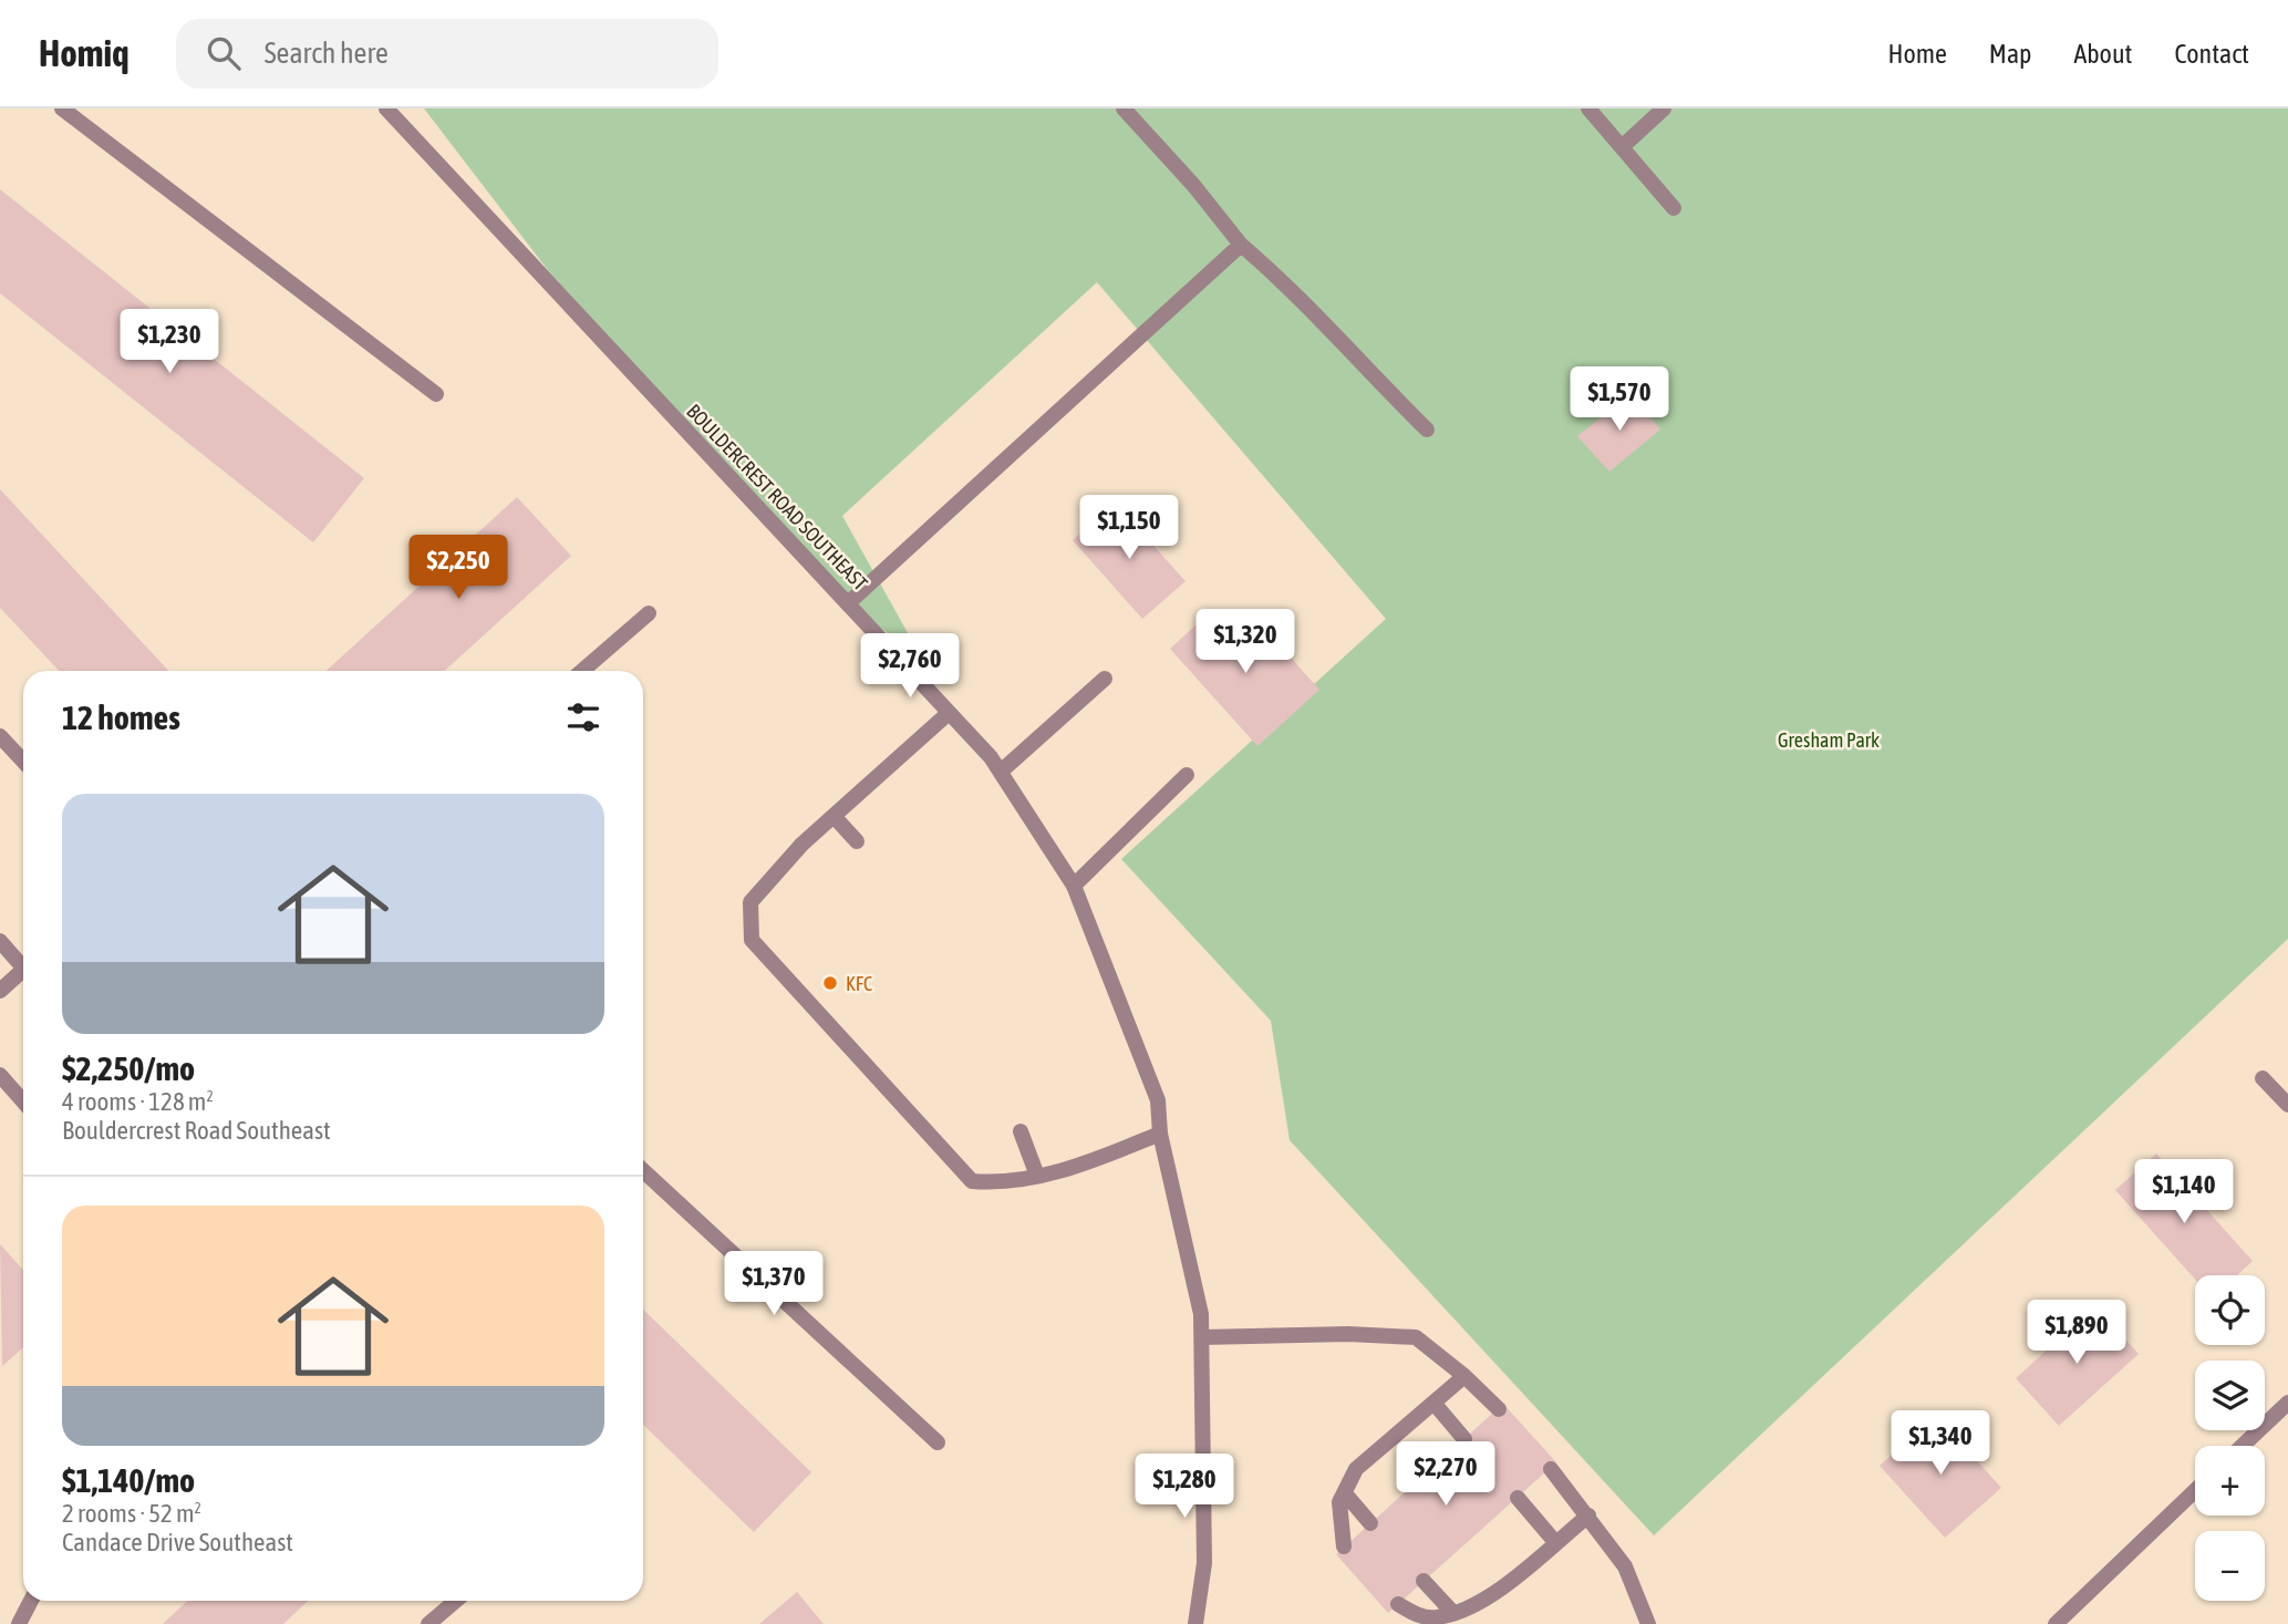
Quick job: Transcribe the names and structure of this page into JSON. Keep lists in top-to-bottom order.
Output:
{
  "streets": {
    "street": ["BOULDERCREST ROAD SOUTHEAST"]
  },
  "parks": ["Gresham Park"],
  "places": ["KFC"],
  "page": {
    "header": "Homiq",
    "search": "Search here",
    "nav": [
      "Home",
      "Map",
      "About",
      "Contact"
    ],
    "price": [
      "$1,230",
      "$1,570",
      "$1,150",
      "$2,250",
      "$1,320",
      "$2,760",
      "$1,140",
      "$1,370",
      "$1,890",
      "$1,340",
      "$2,270",
      "$1,280"
    ],
    "heading": "12 homes",
    "list": [
      {
        "name": "$2,250/mo",
        "note": "4 rooms · 128 m² · Bouldercrest Road Southeast"
      },
      {
        "name": "$1,140/mo",
        "note": "2 rooms · 52 m² · Candace Drive Southeast"
      }
    ],
    "map_buttons": ["+", "−"]
  }
}
